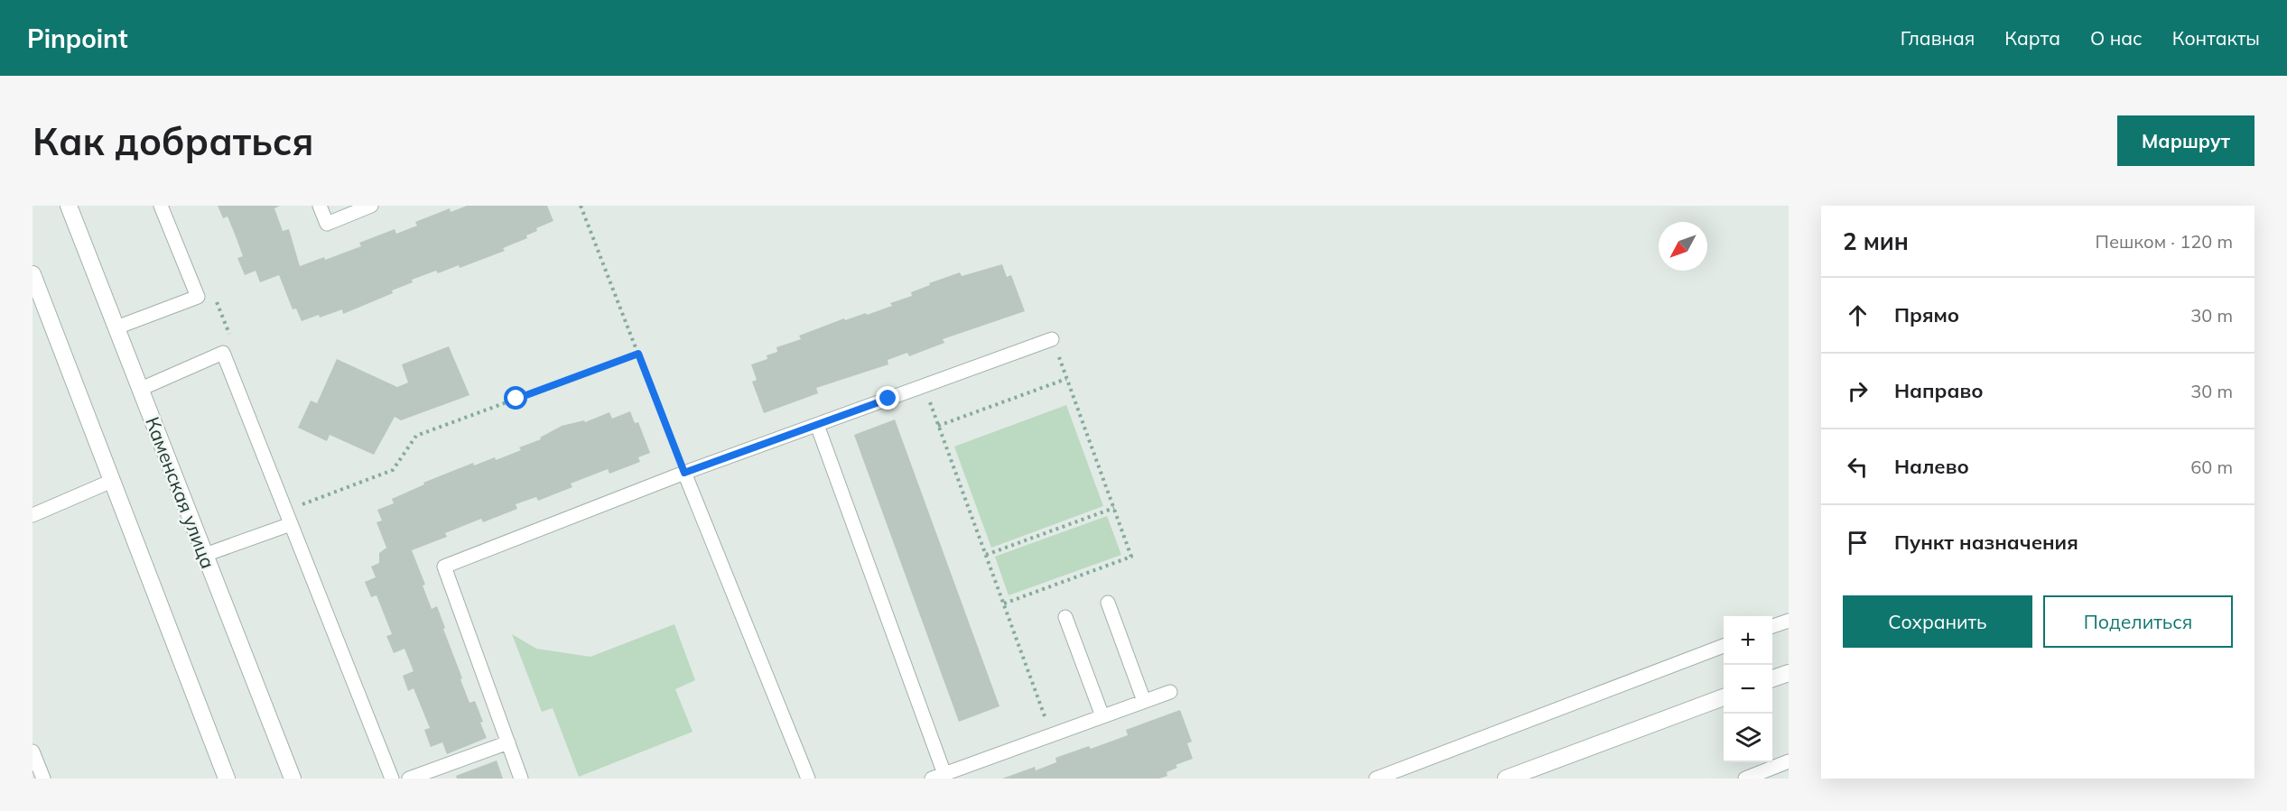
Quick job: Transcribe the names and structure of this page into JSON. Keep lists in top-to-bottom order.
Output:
{
  "streets": {
    "street": ["Каменская улица"]
  },
  "north": "bottom left",
  "page": {
    "header": "Pinpoint",
    "nav": [
      "Главная",
      "Карта",
      "О нас",
      "Контакты"
    ],
    "buttons": [
      "Маршрут",
      ["Сохранить", "Поделиться"]
    ],
    "title": "Как добраться",
    "heading": ["2 мин", "Пешком · 120 m"],
    "list": [
      ["Прямо", "30 m"],
      ["Направо", "30 m"],
      ["Налево", "60 m"],
      "Пункт назначения"
    ],
    "map_buttons": ["+", "−"]
  }
}
